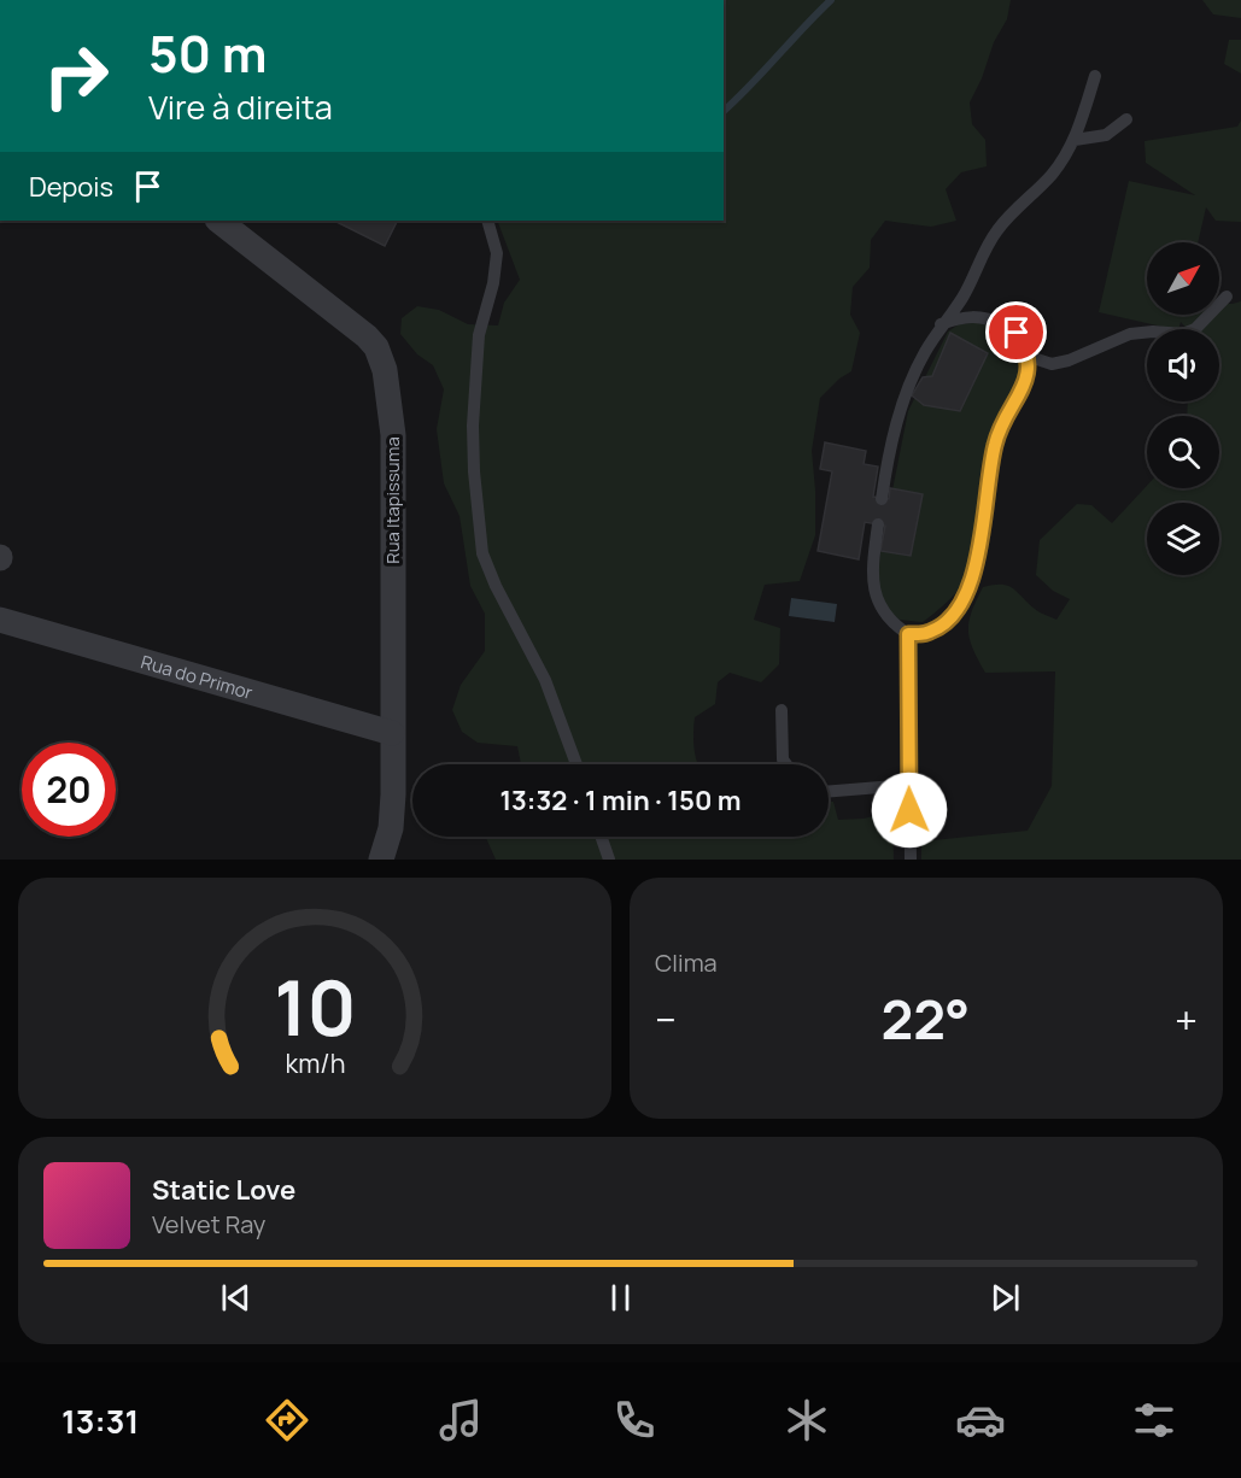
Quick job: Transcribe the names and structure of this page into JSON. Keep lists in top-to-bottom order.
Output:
{
  "streets": {
    "street": ["Rua Itapissuma", "Rua do Primor"]
  },
  "crossings": [
    ["Rua Itapissuma", "Rua do Primor"]
  ],
  "north": "top right",
  "page": {
    "turn": ["50 m", "Vire à direita"],
    "then": "Depois",
    "limit": "20",
    "trip": "13:32 · 1 min · 150 m",
    "tile": "Clima",
    "heat": ["−", "22°", "+"],
    "song": ["Static Love", "Velvet Ray"],
    "tabs": "13:31",
    "gauge": ["10", "km/h"]
  }
}
